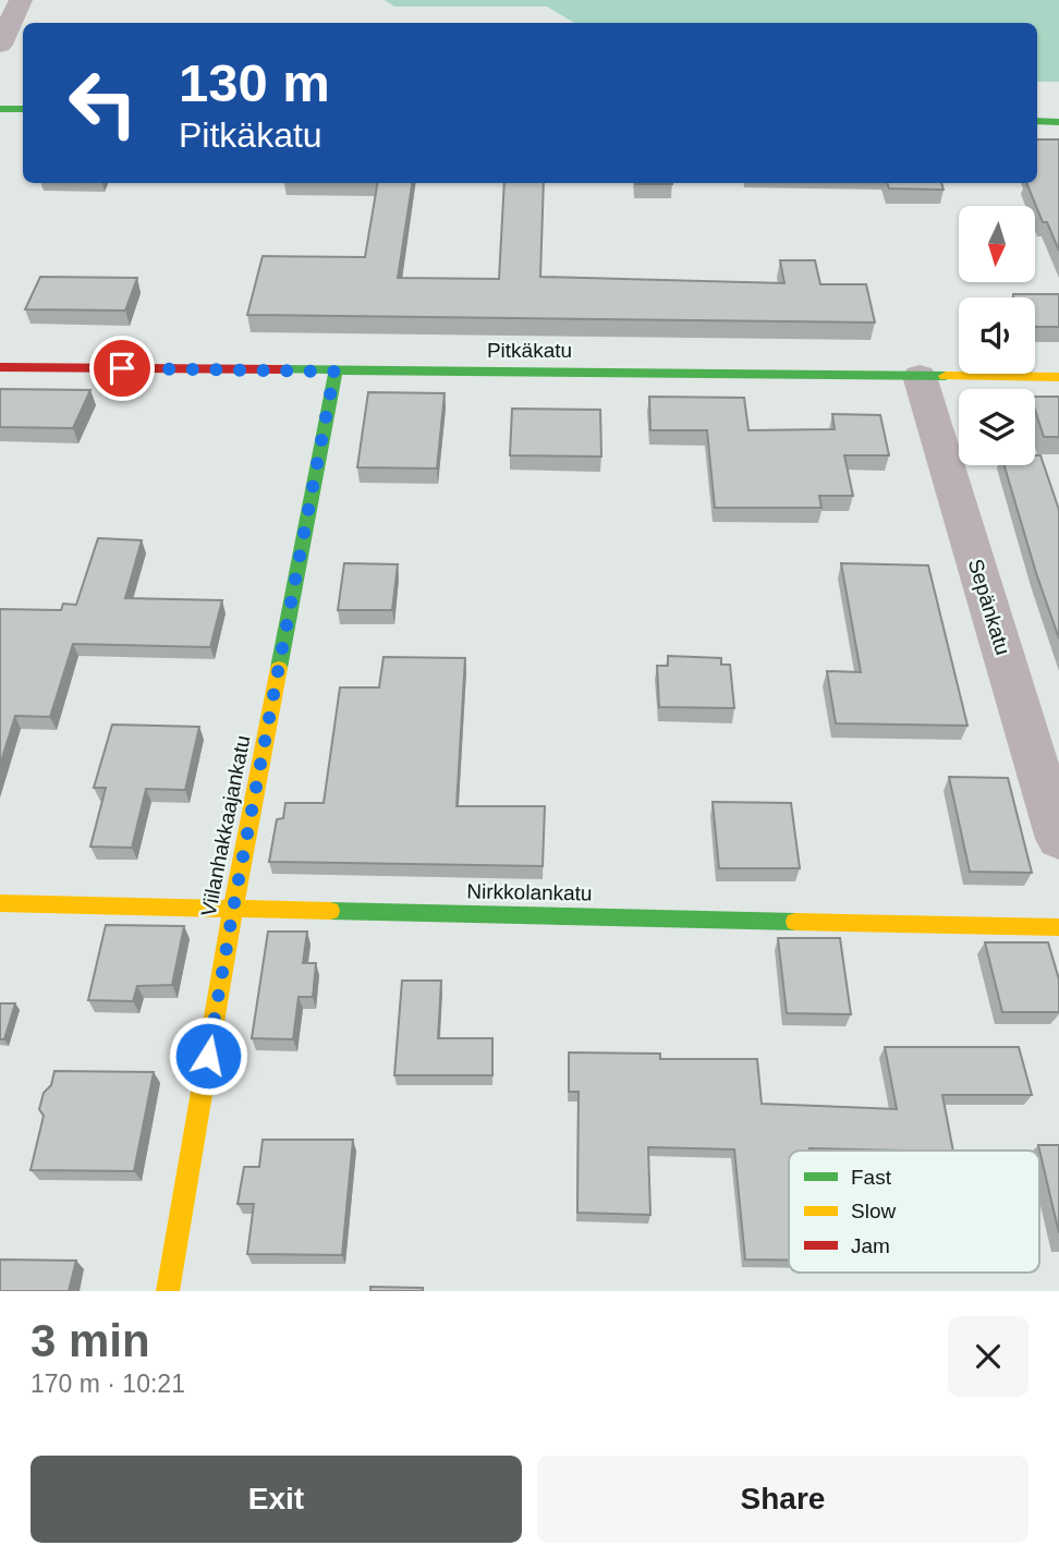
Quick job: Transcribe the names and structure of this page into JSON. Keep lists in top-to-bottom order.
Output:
{
  "streets": {
    "street": [
      "Pitkäkatu",
      "Sepänkatu",
      "Viilanhakkaajankatu",
      "Nirkkolankatu"
    ]
  },
  "crossings": [
    ["Pitkäkatu", "Sepänkatu"],
    ["Pitkäkatu", "Viilanhakkaajankatu"],
    ["Viilanhakkaajankatu", "Nirkkolankatu"]
  ],
  "legend": ["Fast", "Slow", "Jam"],
  "north": "bottom",
  "page": {
    "turn": ["130 m", "Pitkäkatu"],
    "heading": ["3 min", "170 m · 10:21"],
    "buttons": ["Exit", "Share"]
  }
}
